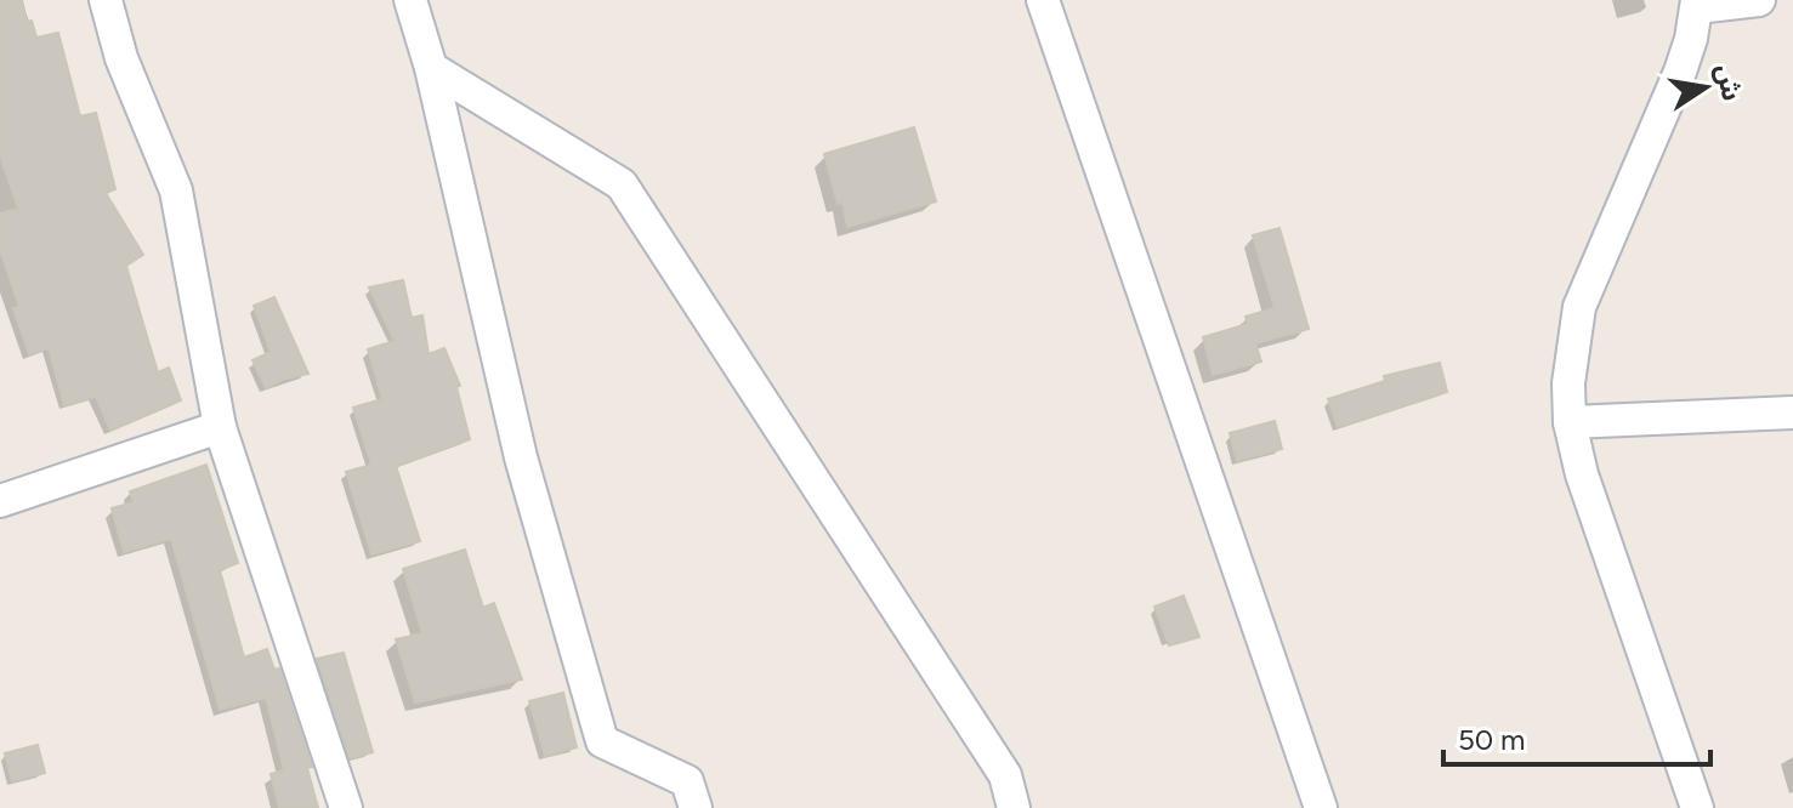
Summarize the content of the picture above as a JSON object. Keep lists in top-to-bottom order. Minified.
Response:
{"scale_bar":"50 m","north":"right"}
